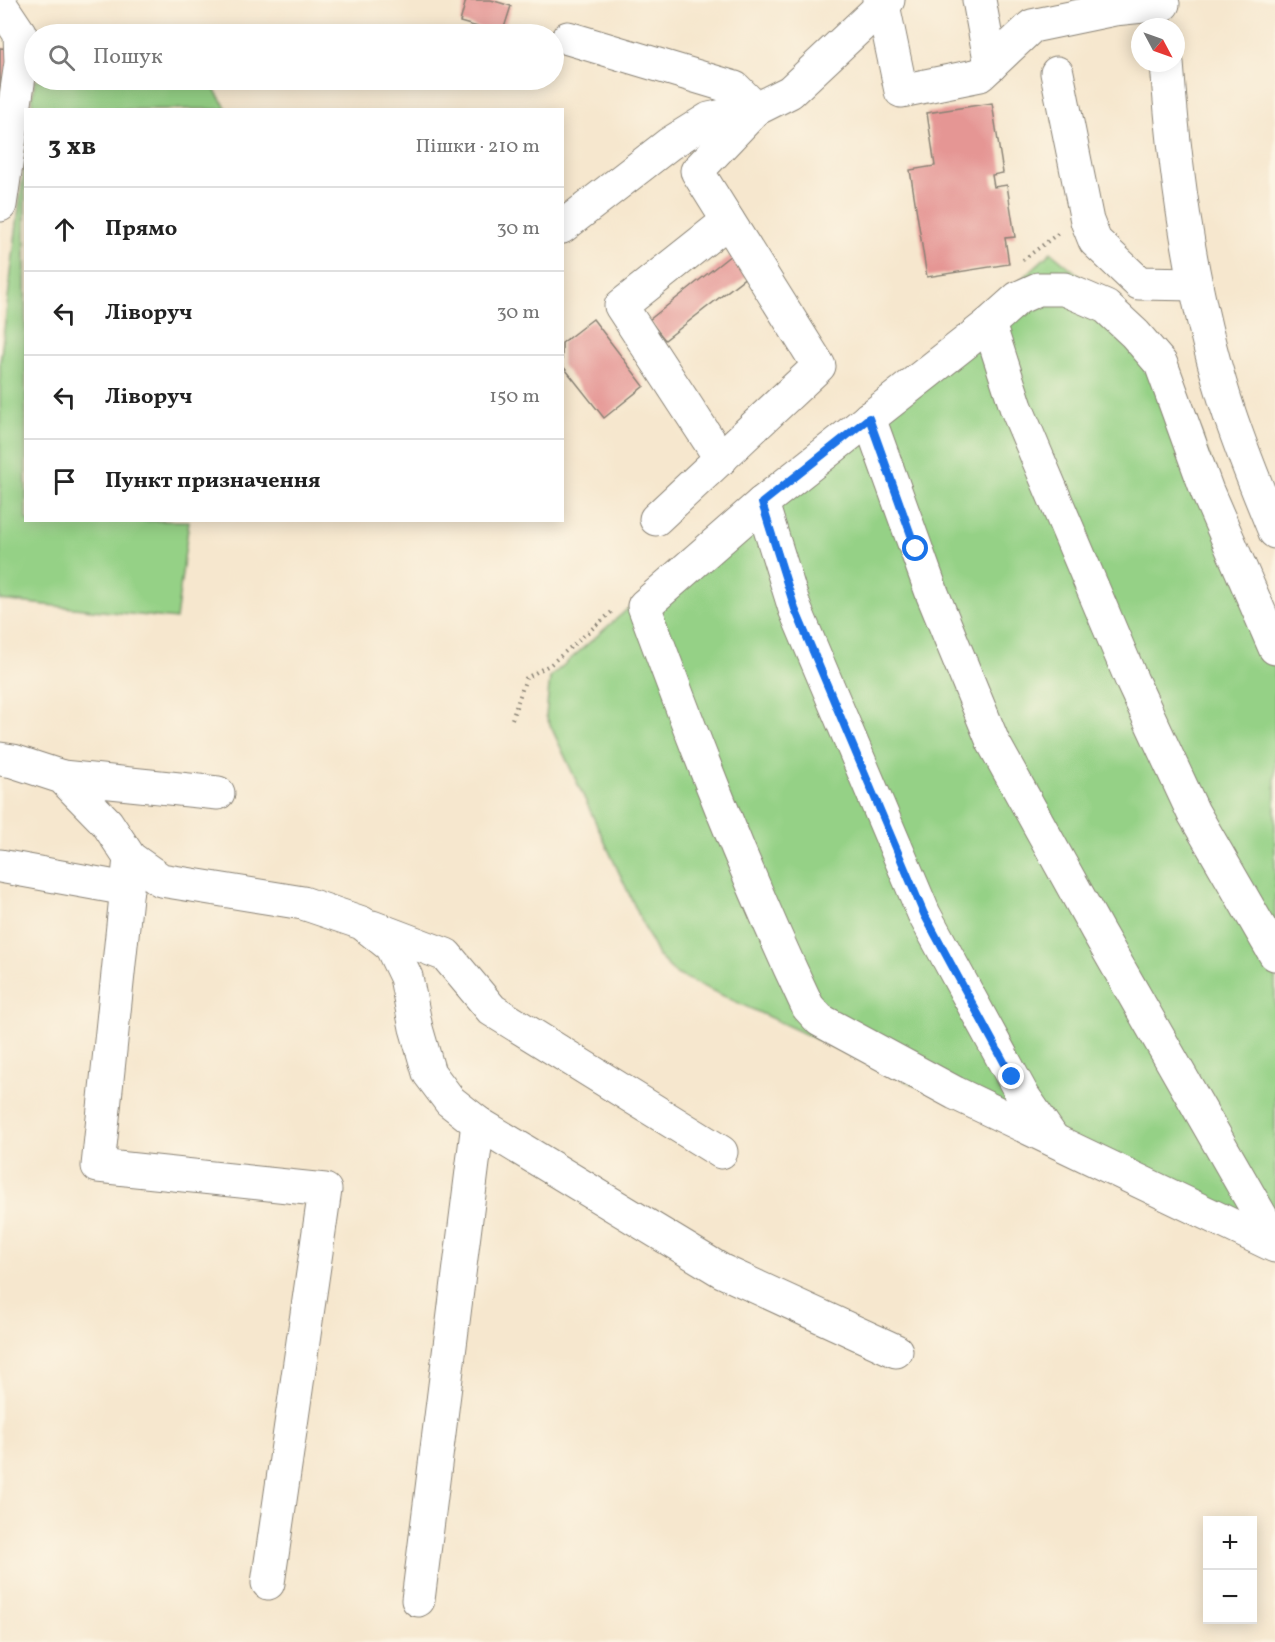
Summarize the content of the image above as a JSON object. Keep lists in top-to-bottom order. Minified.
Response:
{"north":"bottom right","page":{"search":"Пошук","heading":["3 хв","Пішки · 210 m"],"list":[["Прямо","30 m"],["Ліворуч","30 m"],["Ліворуч","150 m"],"Пункт призначення"],"map_buttons":["+","−"]}}
